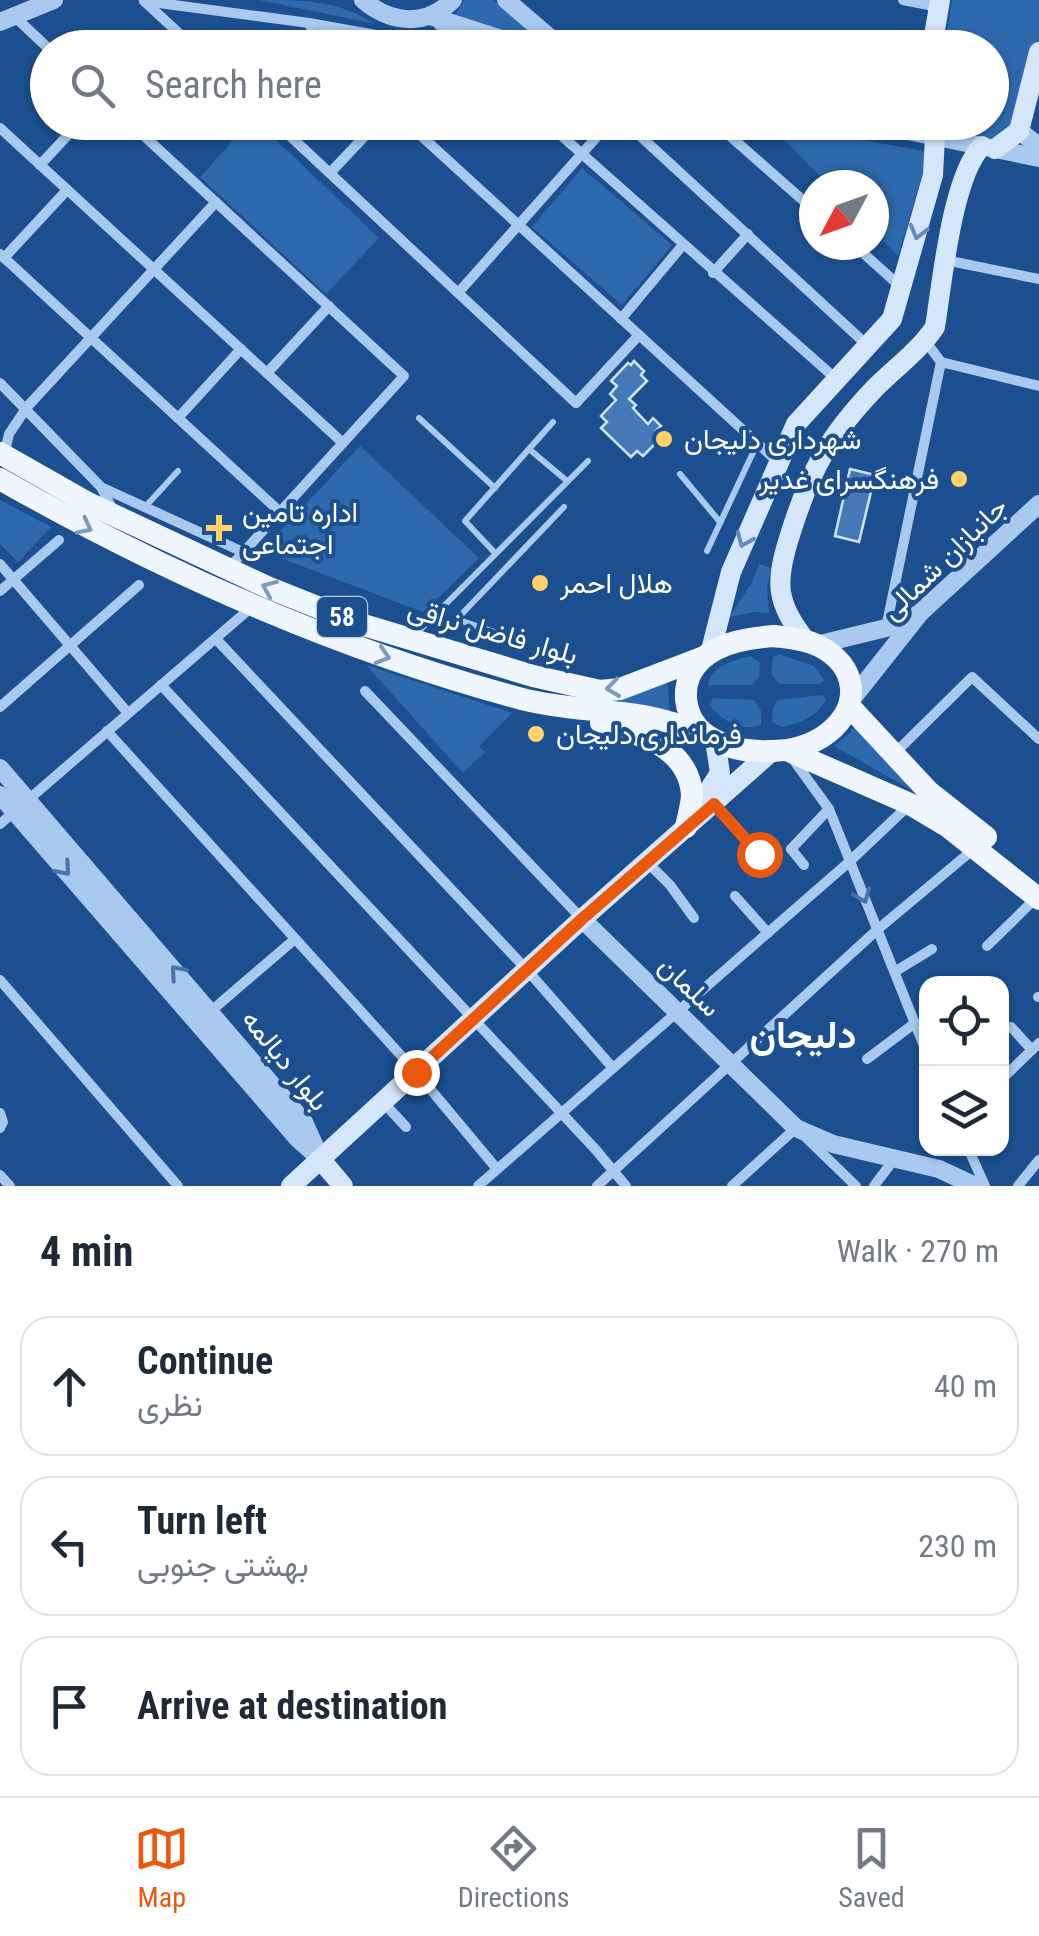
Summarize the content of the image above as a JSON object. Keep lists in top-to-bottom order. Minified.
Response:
{"streets":{"main road":["58","بلوار فاضل نراقی"],"street":["جانبازان شمالی","سلمان","بلوار دیالمه"]},"crossings":[["جانبازان شمالی","بلوار فاضل نراقی"]],"districts":["دلیجان"],"places":{"other":["شهرداری دلیجان","فرهنگسرای غدیر","هلال احمر","فرمانداری دلیجان"],"health":["اداره تامین اجتماعی"]},"north":"bottom left","page":{"search":"Search here","heading":["4 min","Walk · 270 m"],"list":[["Continue","نظری","40 m"],["Turn left","بهشتی جنوبی","230 m"],"Arrive at destination"],"nav":["Map","Directions","Saved"]}}
